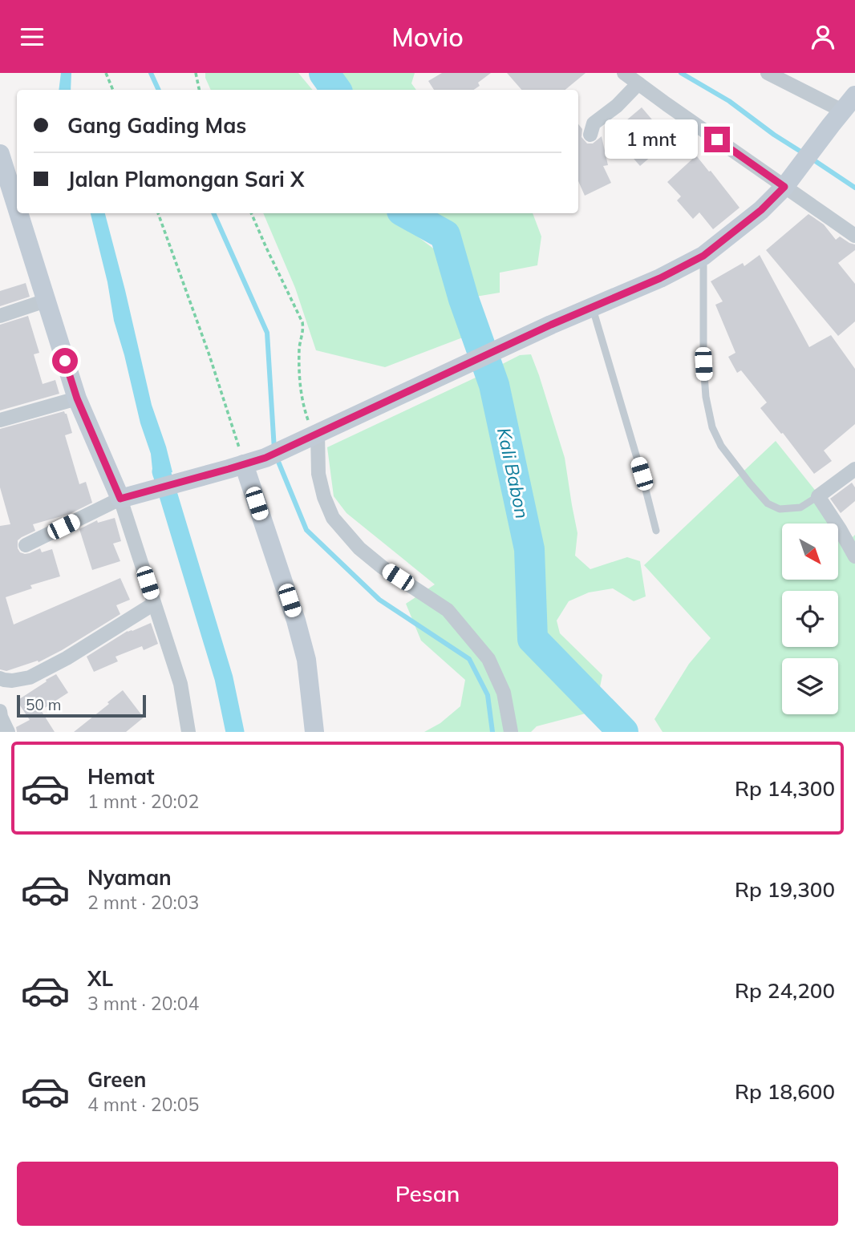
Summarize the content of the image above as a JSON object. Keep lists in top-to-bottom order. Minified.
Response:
{"water":["Kali Babon"],"scale_bar":"50 m","north":"bottom right","page":{"header":"Movio","banner":["Gang Gading Mas","Jalan Plamongan Sari X"],"bubble":"1 mnt","scale":"50 m","list":[{"name":"Hemat","note":"1 mnt · 20:02","value":"Rp 14,300"},{"name":"Nyaman","note":"2 mnt · 20:03","value":"Rp 19,300"},{"name":"XL","note":"3 mnt · 20:04","value":"Rp 24,200"},{"name":"Green","note":"4 mnt · 20:05","value":"Rp 18,600"}],"buttons":"Pesan"}}
